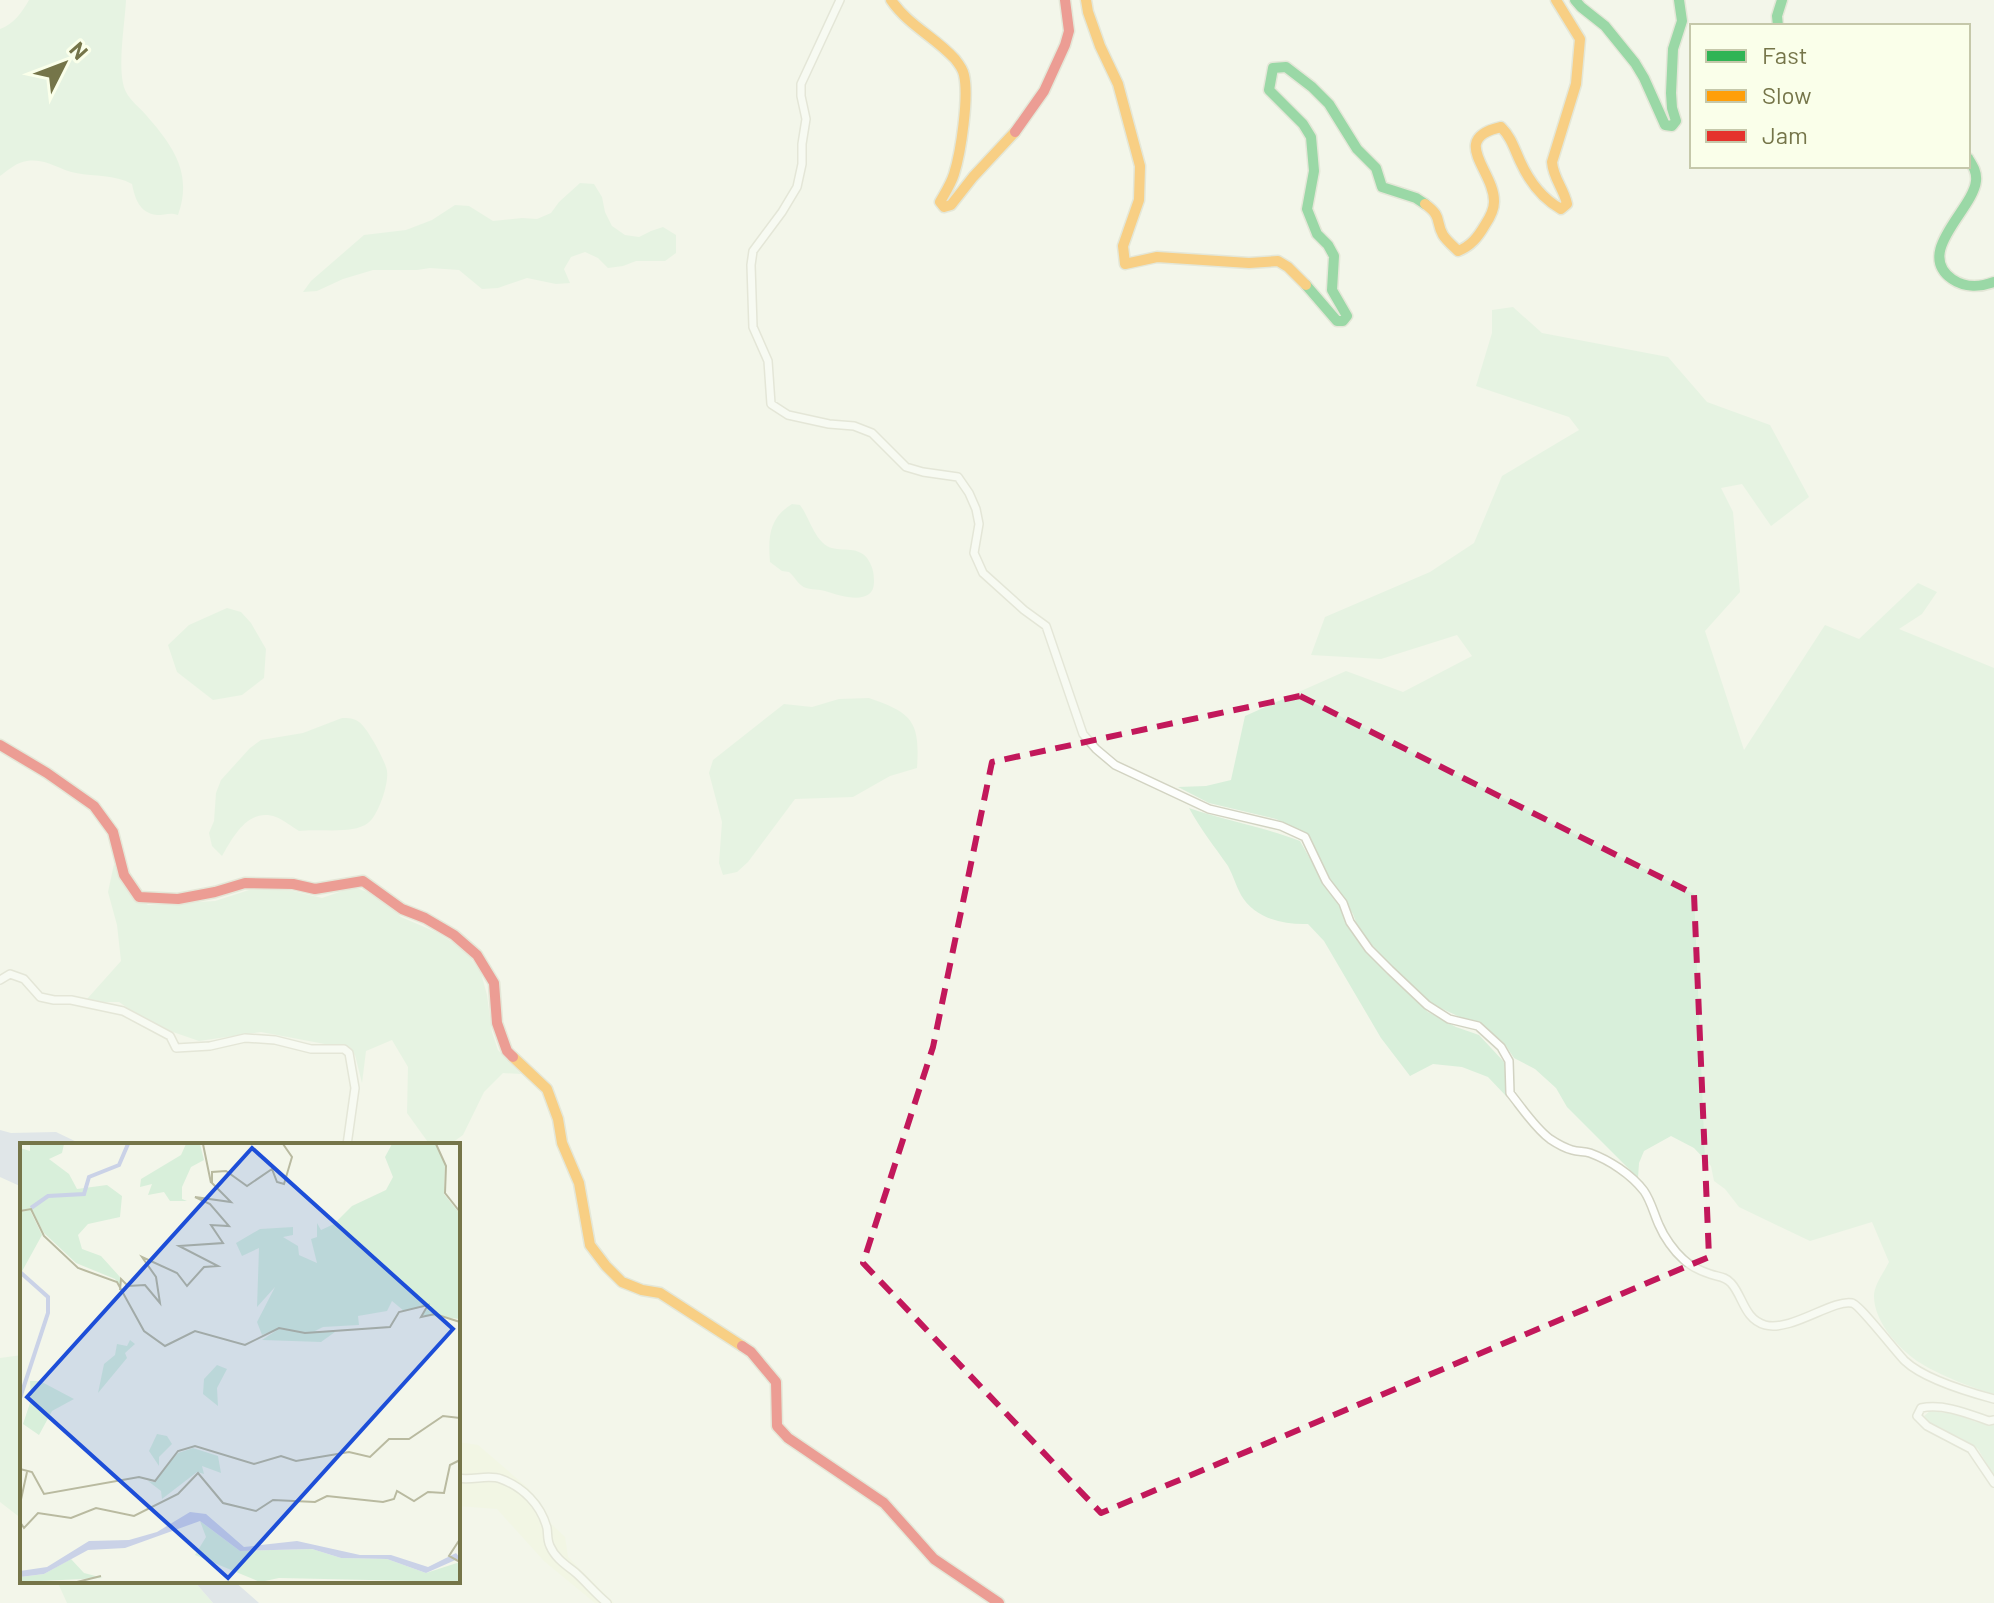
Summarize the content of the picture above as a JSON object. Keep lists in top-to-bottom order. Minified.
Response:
{"legend":["Fast","Slow","Jam"],"north":"top right"}
